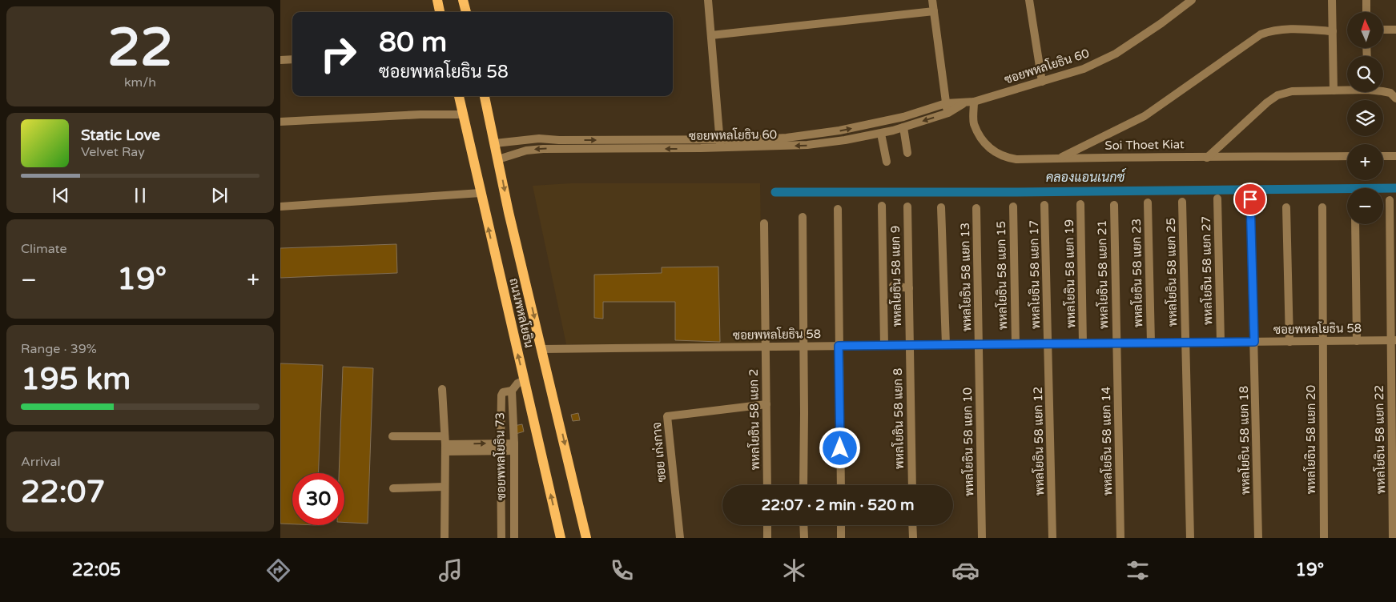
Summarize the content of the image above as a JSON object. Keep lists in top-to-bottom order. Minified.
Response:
{"streets":{"main road":["ถนนพหลโยธิน"],"street":["ซอยพหลโยธิน 60","Soi Thoet Kiat","พหลโยธิน 58 แยก 27","พหลโยธิน 58 แยก 25","พหลโยธิน 58 แยก 23","พหลโยธิน 58 แยก 19","พหลโยธิน 58 แยก 17","พหลโยธิน 58 แยก 21","พหลโยธิน 58 แยก 15","พหลโยธิน 58 แยก 9","พหลโยธิน 58 แยก 13","ซอยพหลโยธิน 58","พหลโยธิน 58 แยก 8","พหลโยธิน 58 แยก 2","พหลโยธิน 58 แยก 20","พหลโยธิน 58 แยก 22","พหลโยธิน 58 แยก 18","พหลโยธิน 58 แยก 12","พหลโยธิน 58 แยก 14","พหลโยธิน 58 แยก 10","ซอย เก่งกาจ","ซอยพหลโยธิน 73"]},"crossings":[["ซอยพหลโยธิน 60","Soi Thoet Kiat"],["ซอยพหลโยธิน 60","ถนนพหลโยธิน"],["พหลโยธิน 58 แยก 27","ซอยพหลโยธิน 58"],["พหลโยธิน 58 แยก 25","ซอยพหลโยธิน 58"],["พหลโยธิน 58 แยก 23","ซอยพหลโยธิน 58"],["พหลโยธิน 58 แยก 19","ซอยพหลโยธิน 58"],["พหลโยธิน 58 แยก 17","ซอยพหลโยธิน 58"],["พหลโยธิน 58 แยก 17","พหลโยธิน 58 แยก 12"],["พหลโยธิน 58 แยก 21","ซอยพหลโยธิน 58"],["พหลโยธิน 58 แยก 21","พหลโยธิน 58 แยก 14"],["พหลโยธิน 58 แยก 15","ซอยพหลโยธิน 58"],["พหลโยธิน 58 แยก 9","ซอยพหลโยธิน 58"],["พหลโยธิน 58 แยก 9","พหลโยธิน 58 แยก 8"],["พหลโยธิน 58 แยก 13","ซอยพหลโยธิน 58"],["พหลโยธิน 58 แยก 13","พหลโยธิน 58 แยก 10"],["ถนนพหลโยธิน","ซอยพหลโยธิน 58"],["ซอยพหลโยธิน 58","พหลโยธิน 58 แยก 8"],["ซอยพหลโยธิน 58","พหลโยธิน 58 แยก 2"],["ซอยพหลโยธิน 58","พหลโยธิน 58 แยก 20"],["ซอยพหลโยธิน 58","พหลโยธิน 58 แยก 22"],["ซอยพหลโยธิน 58","พหลโยธิน 58 แยก 18"],["ซอยพหลโยธิน 58","พหลโยธิน 58 แยก 12"],["ซอยพหลโยธิน 58","พหลโยธิน 58 แยก 14"],["ซอยพหลโยธิน 58","พหลโยธิน 58 แยก 10"],["พหลโยธิน 58 แยก 2","ซอย เก่งกาจ"]],"water":["คลองแอนเนกซ์"],"north":"top","page":{"tile":[["22","km/h"],"Climate",["Range · 39%","195 km"],["Arrival","22:07"]],"map_buttons":["+","−"],"turn":["80 m","ซอยพหลโยธิน 58"],"song":["Static Love","Velvet Ray"],"heat":["−","19°","+"],"limit":"30","trip":"22:07 · 2 min · 520 m","tabs":["22:05","19°"]}}
